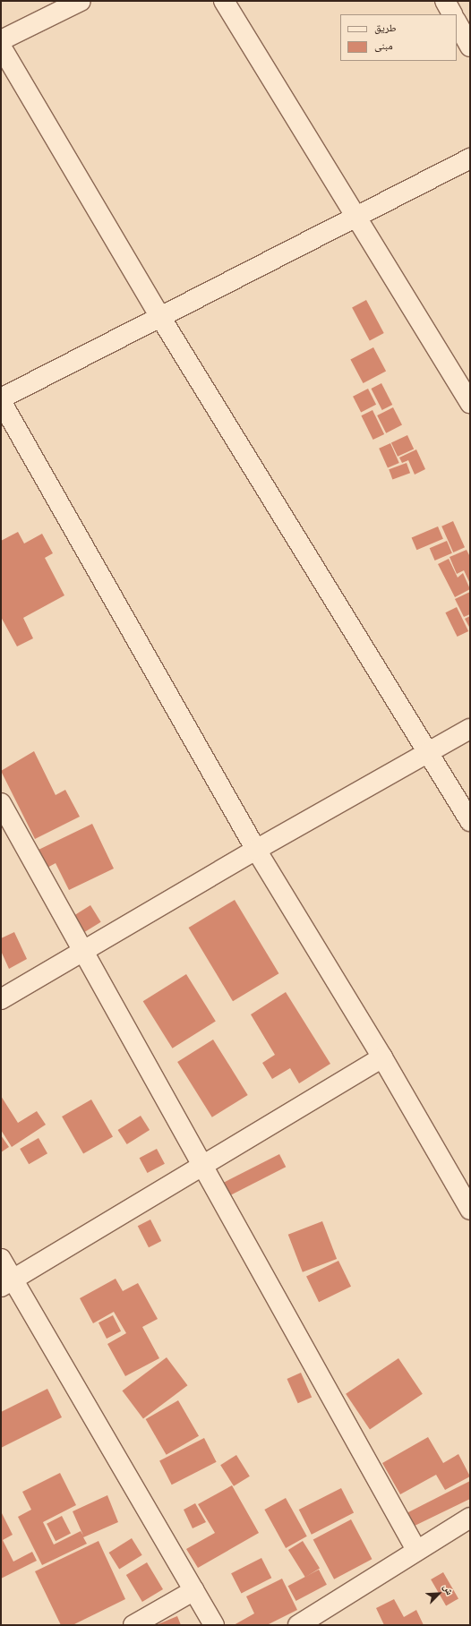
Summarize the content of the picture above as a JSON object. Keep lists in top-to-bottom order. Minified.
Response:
{"legend":["طريق","مبنى"],"north":"top right"}
